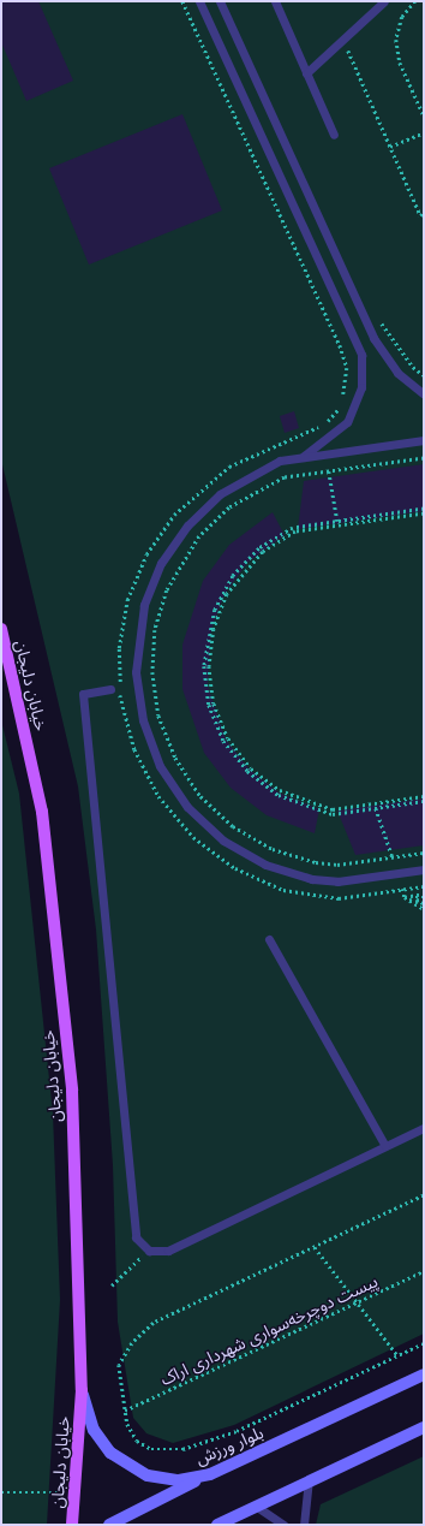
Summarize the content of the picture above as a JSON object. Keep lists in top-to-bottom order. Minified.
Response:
{"streets":{"main road":["خیابان دلیجان","بلوار ورزش"],"path":["پیست دوچرخه‌سواری شهرداری اراک"]},"crossings":[["خیابان دلیجان","بلوار ورزش"]]}
